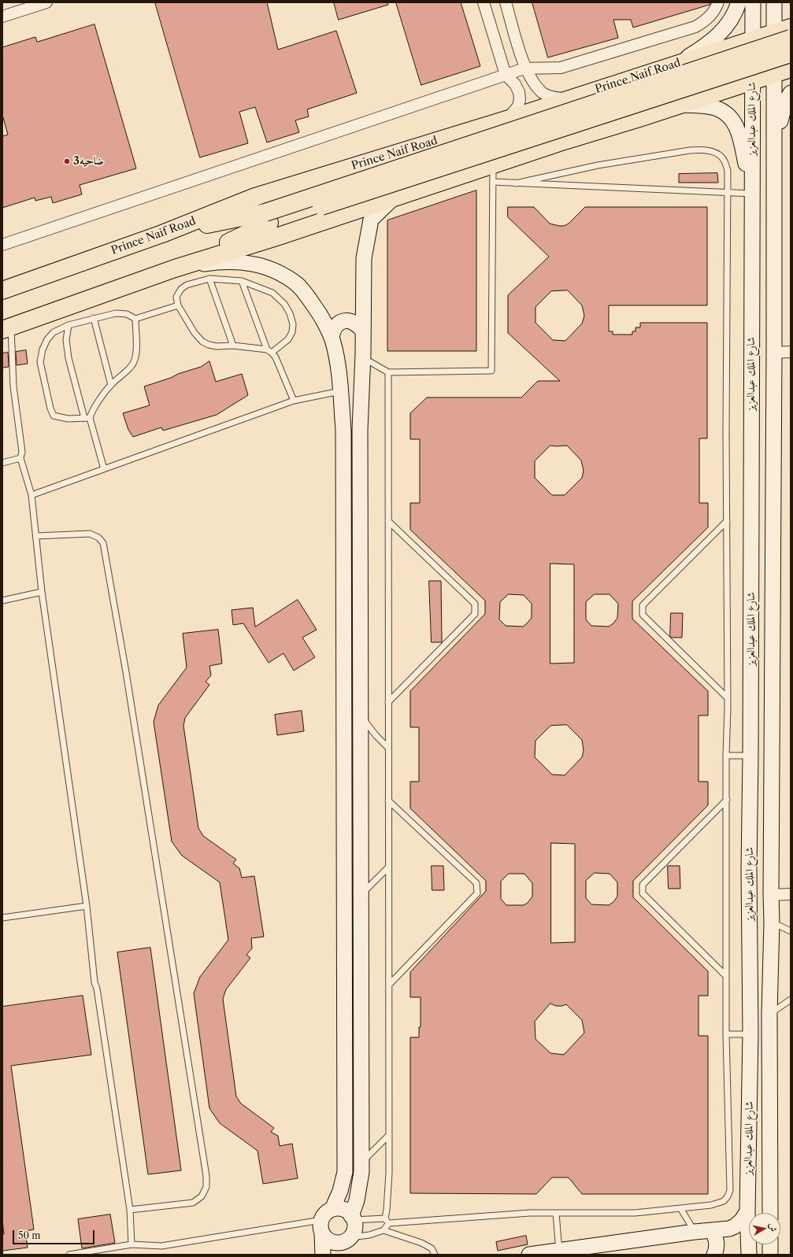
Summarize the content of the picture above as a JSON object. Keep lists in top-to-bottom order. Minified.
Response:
{"streets":{"main road":["Prince Naif Road"],"street":["شارع الملك عبدالعزيز"]},"crossings":[["Prince Naif Road","شارع الملك عبدالعزيز"]],"places":["ضاحيه3"],"scale_bar":"50 m","north":"right"}
